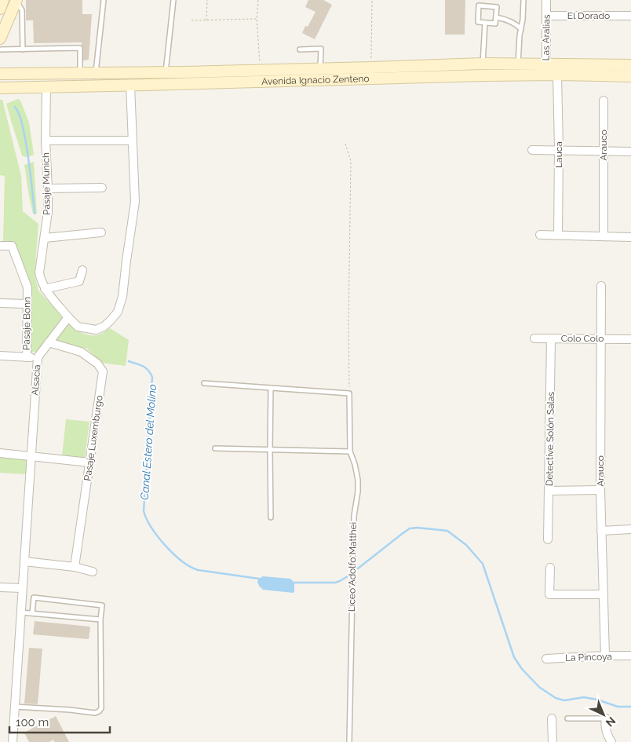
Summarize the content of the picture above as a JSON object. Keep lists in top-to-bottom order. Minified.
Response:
{"streets":{"main road":["Avenida Ignacio Zenteno"],"street":["El Dorado","Las Aralias","Arauco","Lauca","Pasaje Munich","Pasaje Bonn","Colo Colo","Alsacia","Pasaje Luxemburgo","Detective Solón Salas","La Pincoya"],"lane":["Liceo Adolfo Matthei"]},"crossings":[["El Dorado","Las Aralias"],["Las Aralias","Avenida Ignacio Zenteno"],["Las Aralias","Lauca"],["Avenida Ignacio Zenteno","Lauca"],["Avenida Ignacio Zenteno","Pasaje Munich"],["Arauco","Colo Colo"],["Arauco","La Pincoya"],["Pasaje Munich","Alsacia"],["Colo Colo","Detective Solón Salas"],["Alsacia","Pasaje Luxemburgo"]],"water":["Canal Estero del Molino"],"scale_bar":"100 m","north":"bottom right"}
